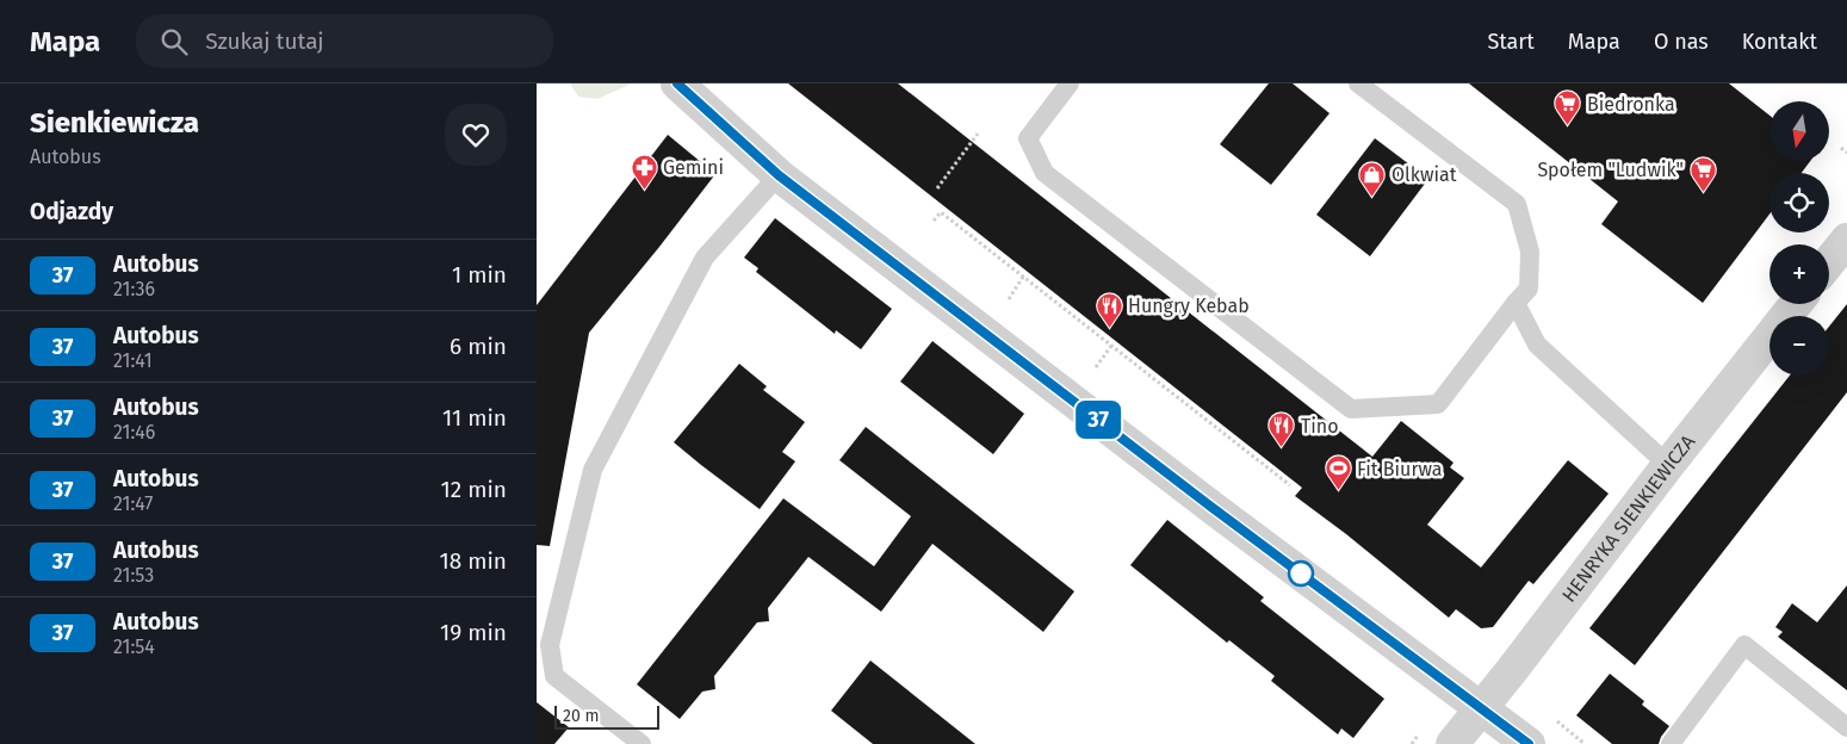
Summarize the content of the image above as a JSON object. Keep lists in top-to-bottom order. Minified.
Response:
{"streets":{"street":["HENRYKA SIENKIEWICZA"]},"places":{"supermarket":["Biedronka","Społem \"Ludwik\""],"pharmacy":["Gemini"],"shop":["Olkwiat"],"restaurant":["Hungry Kebab","Tino"],"sports":["Fit Biurwa"]},"lines":["bus line 37"],"scale_bar":"20 m","north":"bottom","page":{"header":"Mapa","search":"Szukaj tutaj","nav":["Start","Mapa","O nas","Kontakt"],"heading":[["Sienkiewicza","Autobus"],"Odjazdy"],"on_map":"37","map_buttons":["+","−"],"list":[{"mark":"37","name":"Autobus","note":"21:36","value":"1 min"},{"mark":"37","name":"Autobus","note":"21:41","value":"6 min"},{"mark":"37","name":"Autobus","note":"21:46","value":"11 min"},{"mark":"37","name":"Autobus","note":"21:47","value":"12 min"},{"mark":"37","name":"Autobus","note":"21:53","value":"18 min"},{"mark":"37","name":"Autobus","note":"21:54","value":"19 min"}],"scale":"20 m"}}
